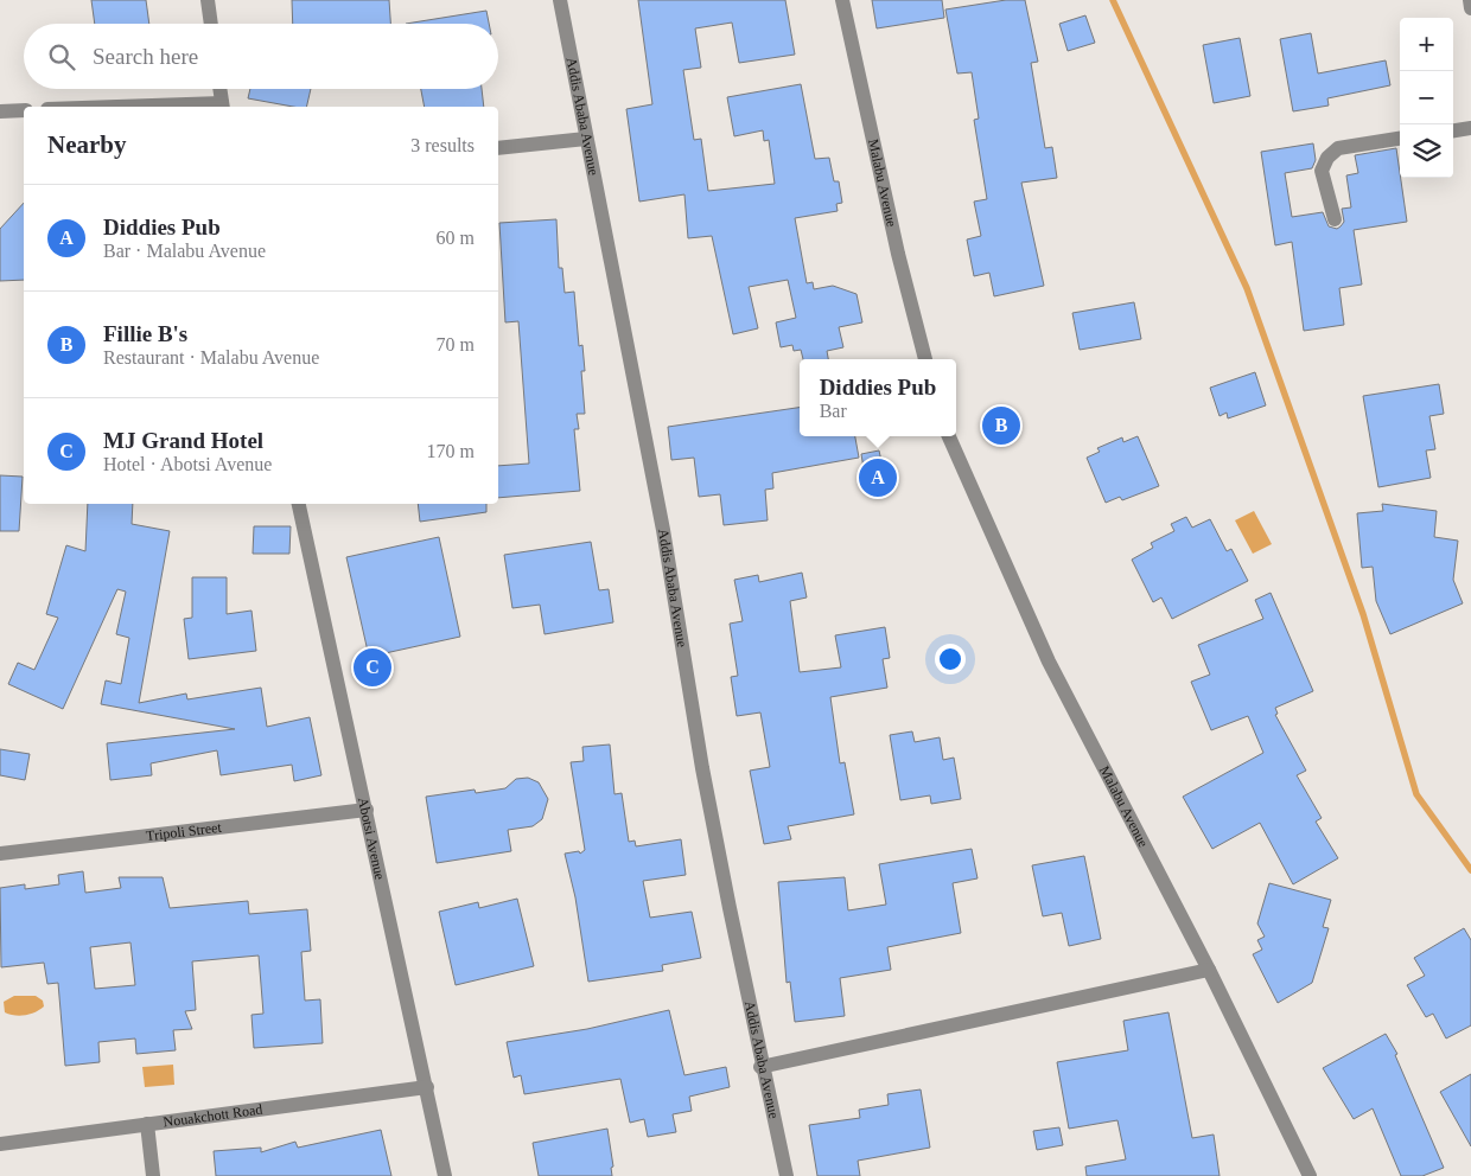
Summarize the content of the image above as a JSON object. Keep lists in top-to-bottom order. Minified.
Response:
{"streets":{"street":["Addis Ababa Avenue","Malabu Avenue","Tripoli Street","Abotsi Avenue","Nouakchott Road"]},"crossings":[["Tripoli Street","Abotsi Avenue"],["Abotsi Avenue","Nouakchott Road"]],"page":{"map_buttons":["+","−"],"search":"Search here","heading":["Nearby","3 results"],"list":[{"mark":"A","name":"Diddies Pub","note":"Bar · Malabu Avenue","value":"60 m"},{"mark":"B","name":"Fillie B's","note":"Restaurant · Malabu Avenue","value":"70 m"},{"mark":"C","name":"MJ Grand Hotel","note":"Hotel · Abotsi Avenue","value":"170 m"}],"popup":["Diddies Pub","Bar"],"pins":["B","A","C"]}}
